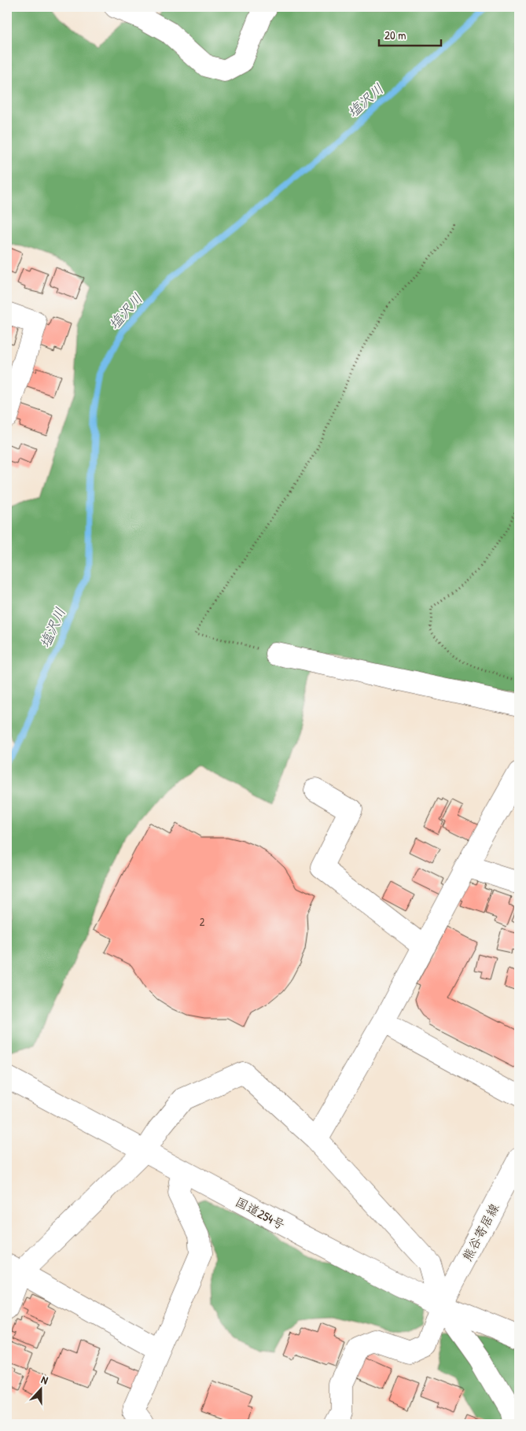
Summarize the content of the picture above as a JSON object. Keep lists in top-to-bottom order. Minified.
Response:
{"streets":{"main road":["国道254号","熊谷寄居線"]},"crossings":[["国道254号","熊谷寄居線"]],"water":["塩沢川"],"house_numbers":["2"],"scale_bar":"20 m","north":"top"}
